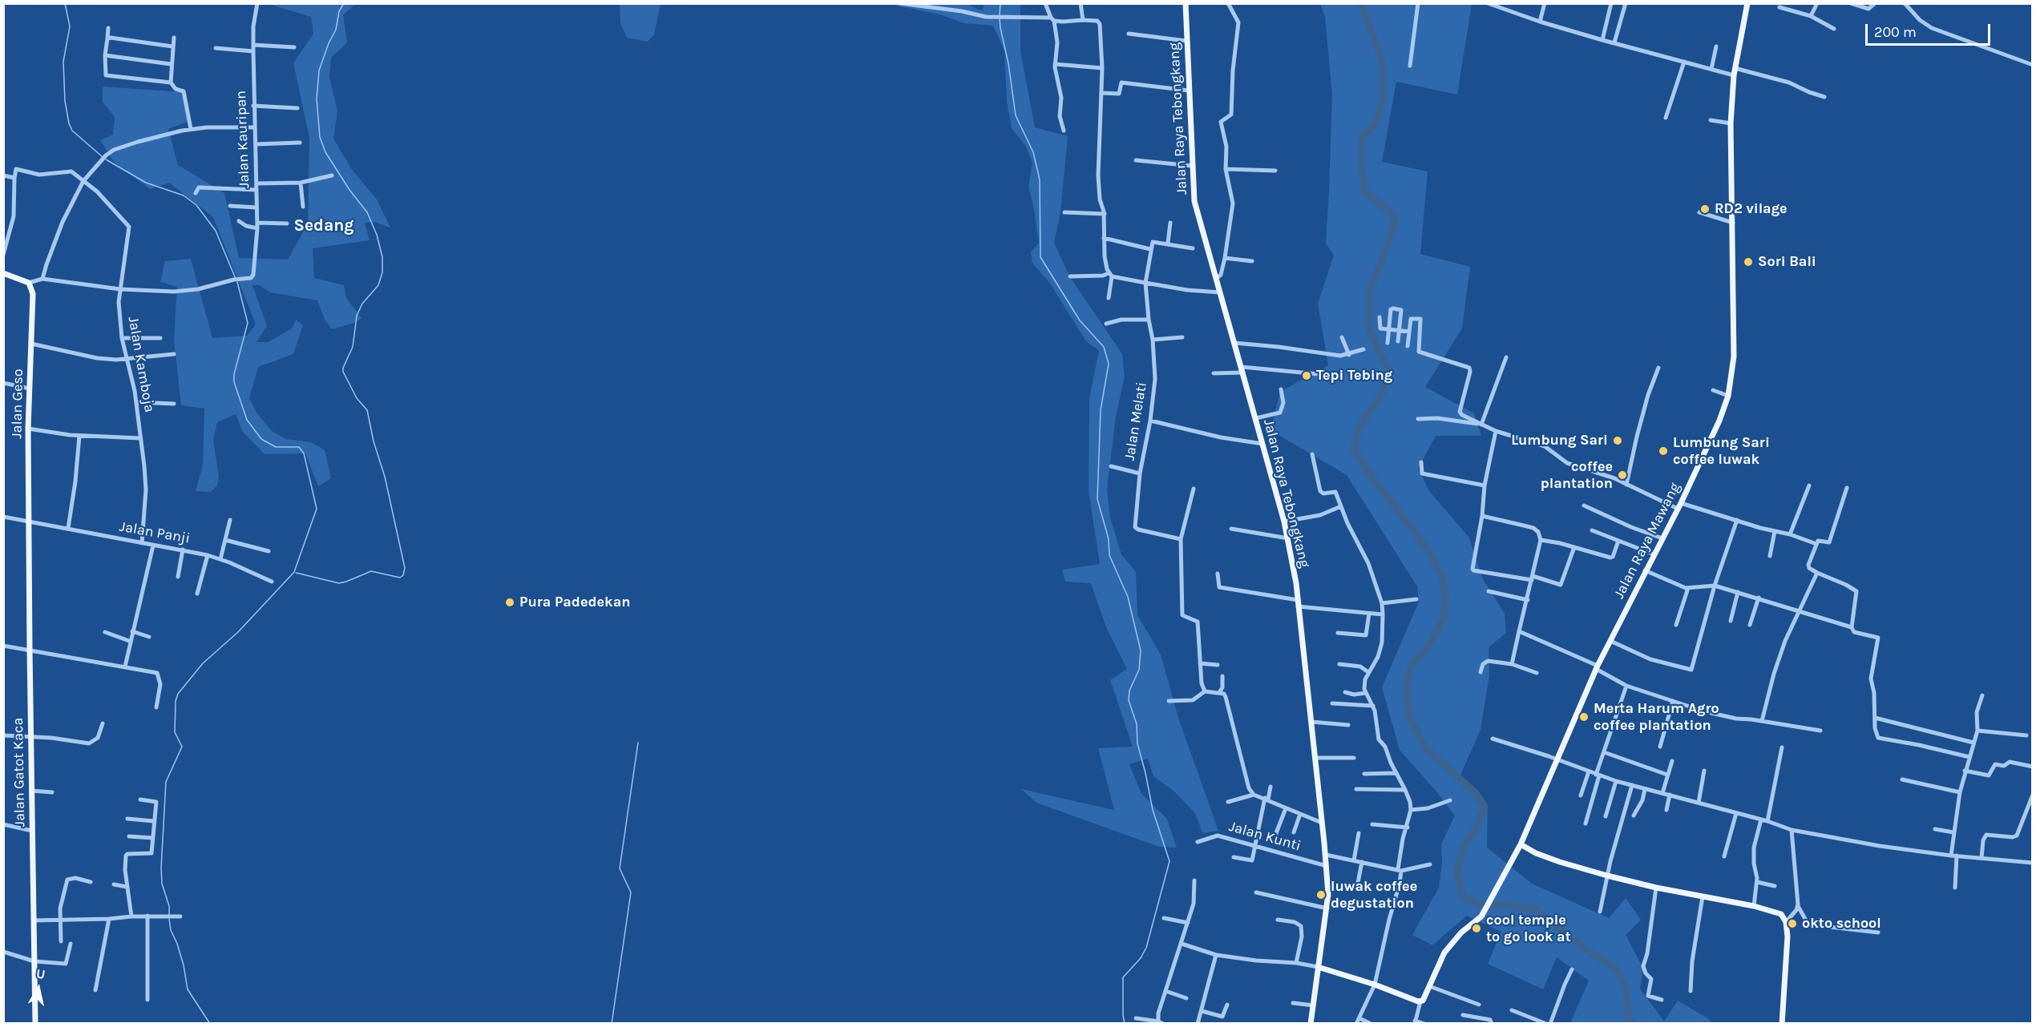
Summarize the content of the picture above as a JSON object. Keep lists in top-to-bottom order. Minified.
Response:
{"streets":{"main road":["Jalan Raya Tebongkang","Jalan Geso","Jalan Raya Mawang","Jalan Gatot Kaca"],"street":["Jalan Kauripan","Jalan Kamboja","Jalan Melati","Jalan Panji","Jalan Kunti"]},"crossings":[["Jalan Raya Tebongkang","Jalan Kunti"],["Jalan Kauripan","Jalan Kamboja"],["Jalan Kamboja","Jalan Panji"],["Jalan Geso","Jalan Panji"],["Jalan Geso","Jalan Gatot Kaca"],["Jalan Panji","Jalan Gatot Kaca"]],"districts":["Sedang"],"places":["RD2 vilage","Sori Bali","Tepi Tebing","Lumbung Sari","Lumbung Sari coffee luwak","coffee plantation","Pura Padedekan","Merta Harum Agro coffee plantation","luwak coffee degustation","okto school","cool temple to go look at"],"scale_bar":"200 m","north":"top"}
